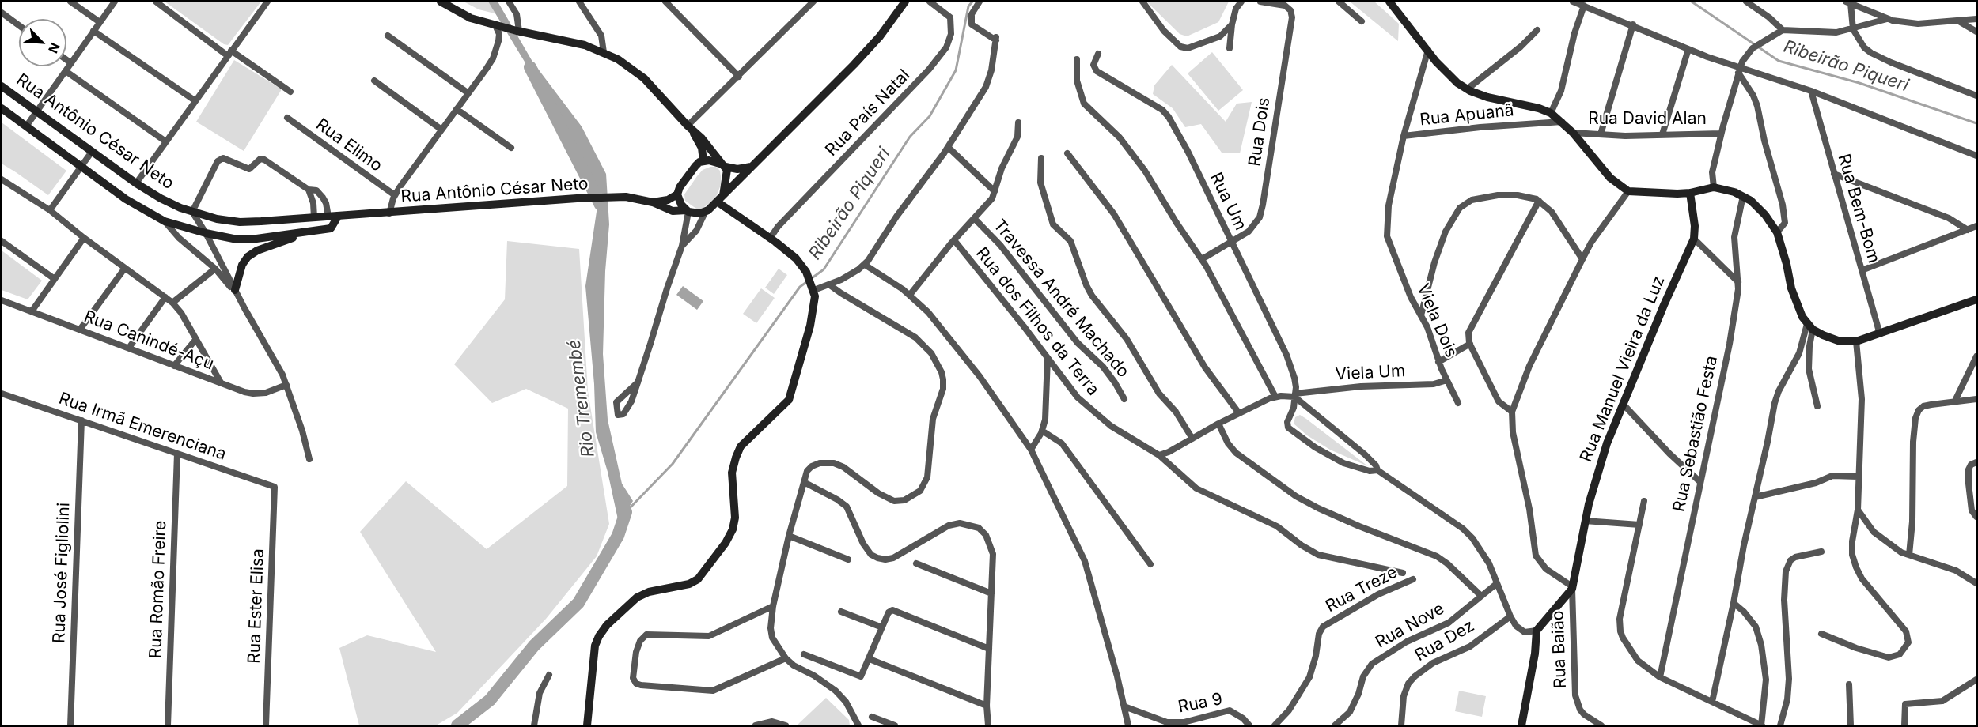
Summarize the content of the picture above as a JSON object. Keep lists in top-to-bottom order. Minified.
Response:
{"streets":{"street":["Rua País Natal","Rua Apuanã","Rua David Alan","Rua Antônio César Neto","Rua Dois","Rua Elimo","Rua Um","Rua Bem-Bom","Travessa André Machado","Viela Dois","Rua dos Filhos da Terra","Rua Canindé-Açu","Rua Manuel Vieira da Luz","Viela Um","Rua Irmã Emerenciana","Rua Sebastião Festa","Rua José Figliolini","Rua Romão Freire","Rua Treze","Rua Ester Elisa","Rua Nove","Rua Dez","Rua Baião","Rua 9"]},"crossings":[["Rua Apuanã","Viela Dois"],["Rua Dois","Rua Um"],["Rua Um","Viela Um"],["Viela Dois","Viela Um"],["Rua Manuel Vieira da Luz","Rua Baião"],["Rua Irmã Emerenciana","Rua José Figliolini"],["Rua Irmã Emerenciana","Rua Romão Freire"],["Rua Irmã Emerenciana","Rua Ester Elisa"]],"water":["Ribeirão Piqueri","Rio Tremembé"],"north":"bottom right"}
